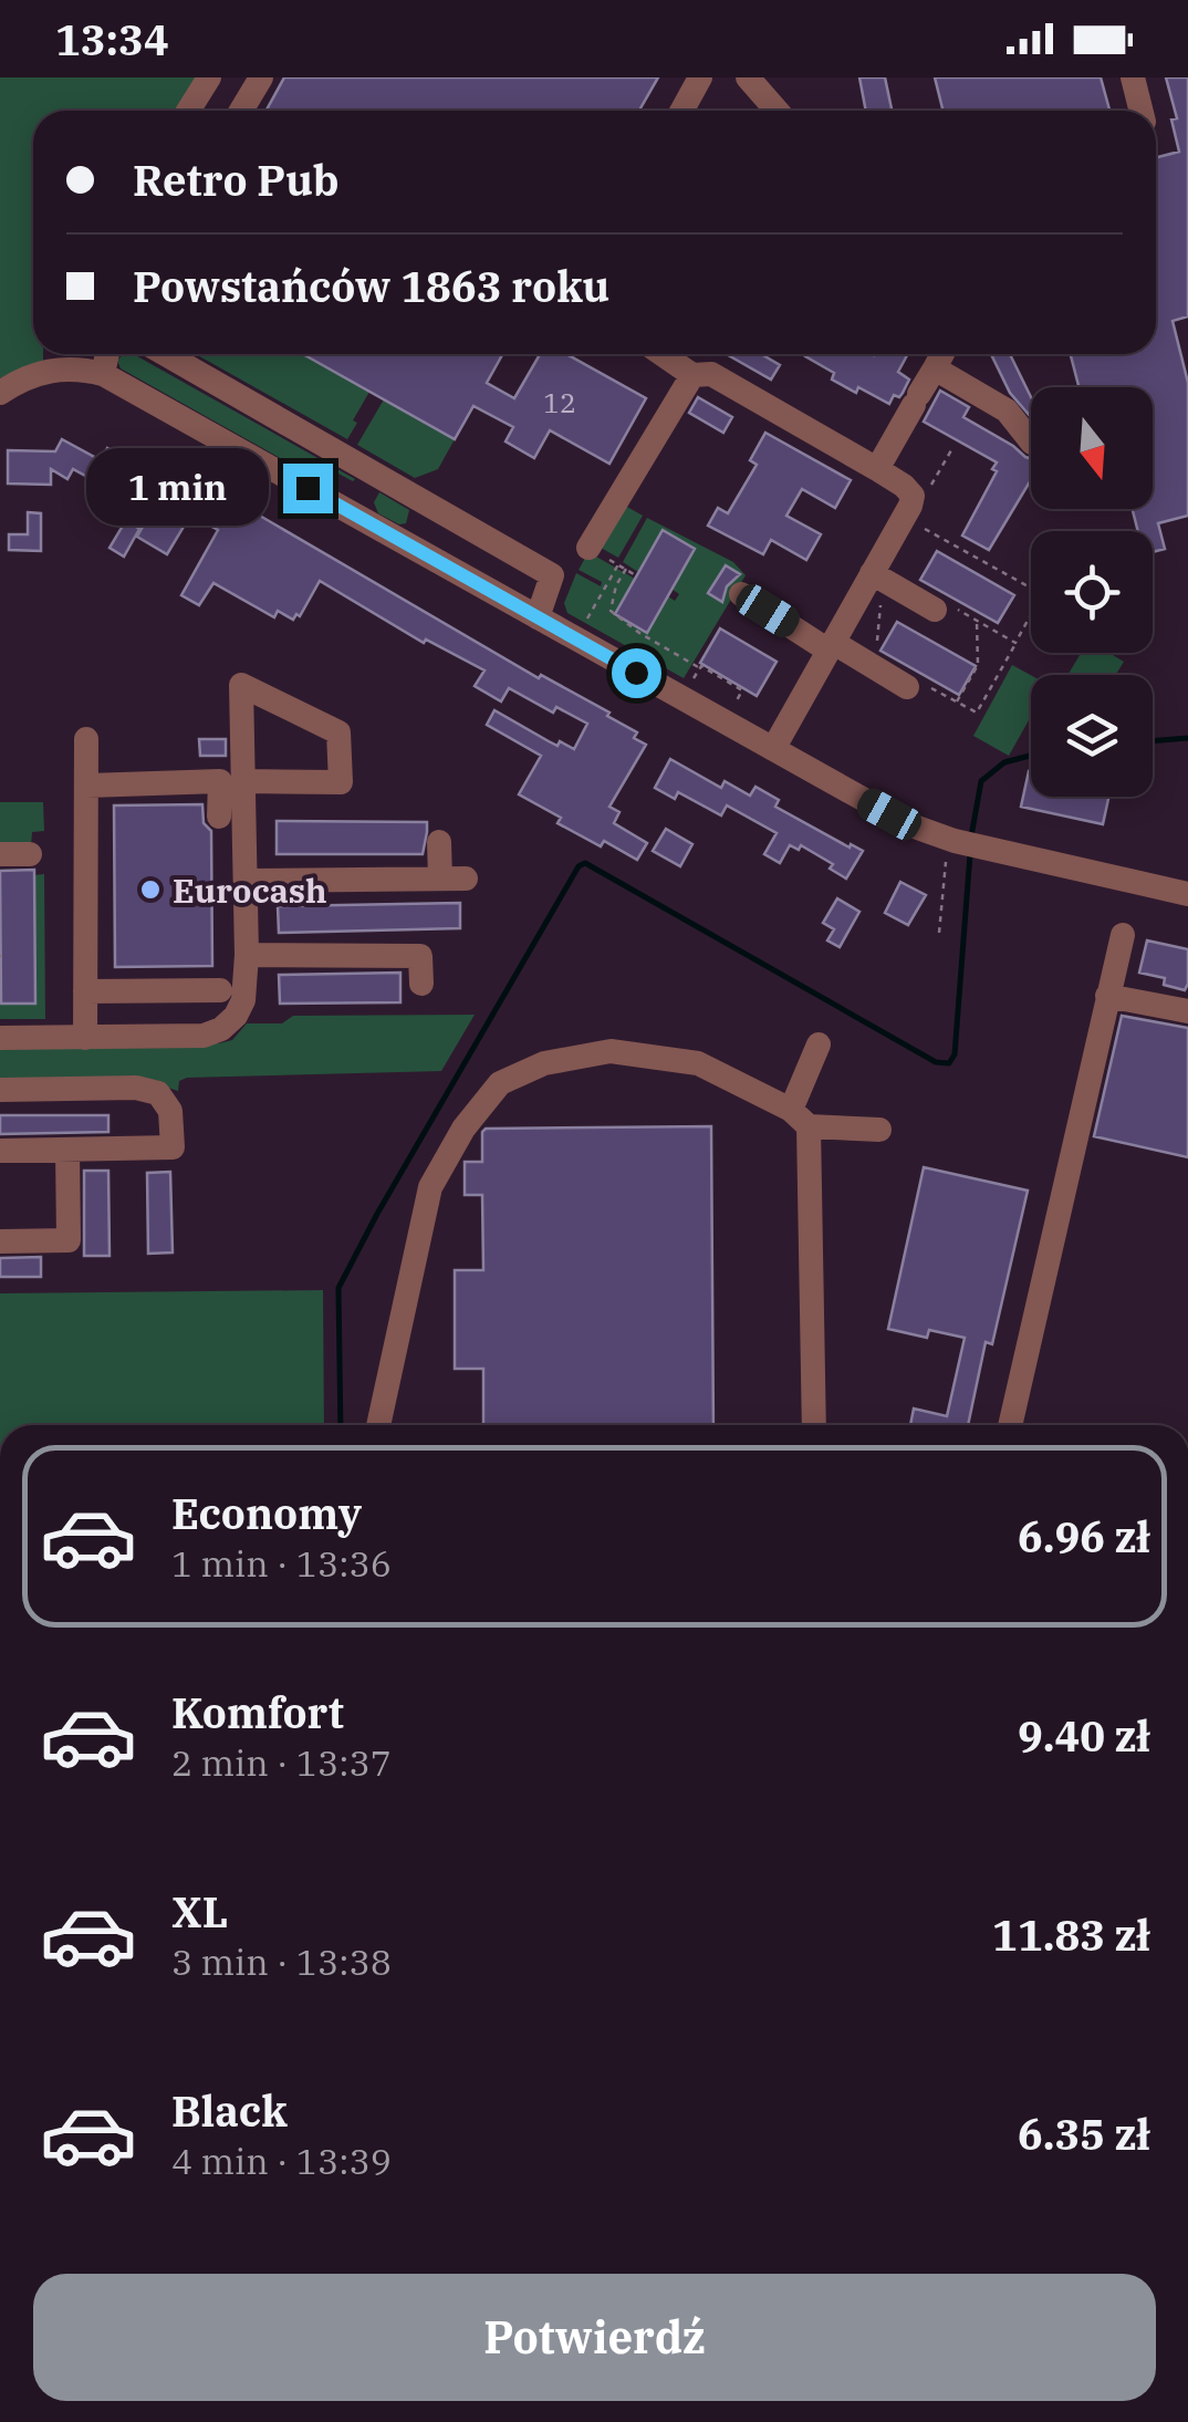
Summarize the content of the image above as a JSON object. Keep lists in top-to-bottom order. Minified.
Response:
{"places":["Eurocash"],"house_numbers":["12"],"north":"bottom","page":{"status":"13:34","banner":["Retro Pub","Powstańców 1863 roku"],"bubble":"1 min","list":[{"name":"Economy","note":"1 min · 13:36","value":"6.96 zł"},{"name":"Komfort","note":"2 min · 13:37","value":"9.40 zł"},{"name":"XL","note":"3 min · 13:38","value":"11.83 zł"},{"name":"Black","note":"4 min · 13:39","value":"6.35 zł"}],"buttons":"Potwierdź"}}
